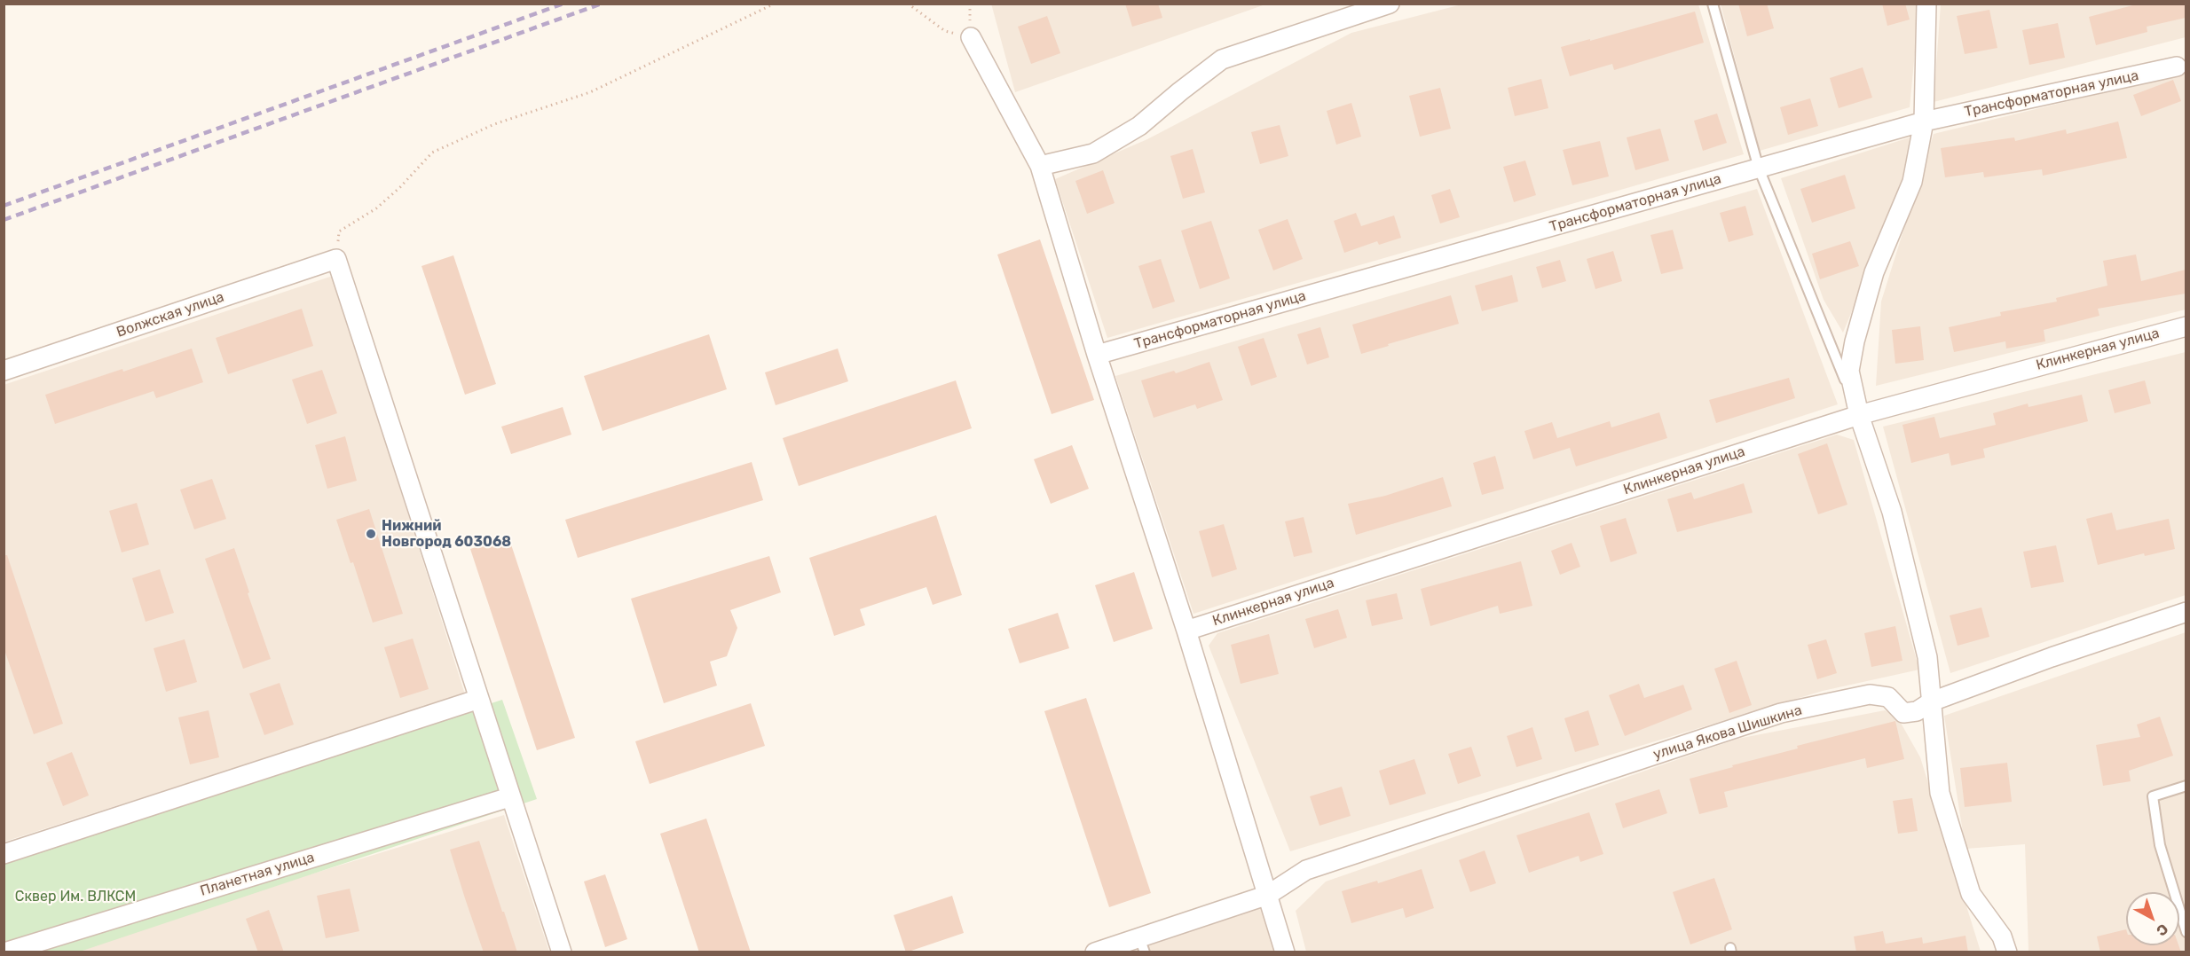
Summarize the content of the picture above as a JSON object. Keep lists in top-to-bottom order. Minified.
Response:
{"streets":{"street":["Трансформаторная улица","Волжская улица","Клинкерная улица","улица Якова Шишкина","Планетная улица"]},"parks":["Сквер Им. ВЛКСМ"],"places":["Нижний Новгород 603068"],"north":"bottom right"}
